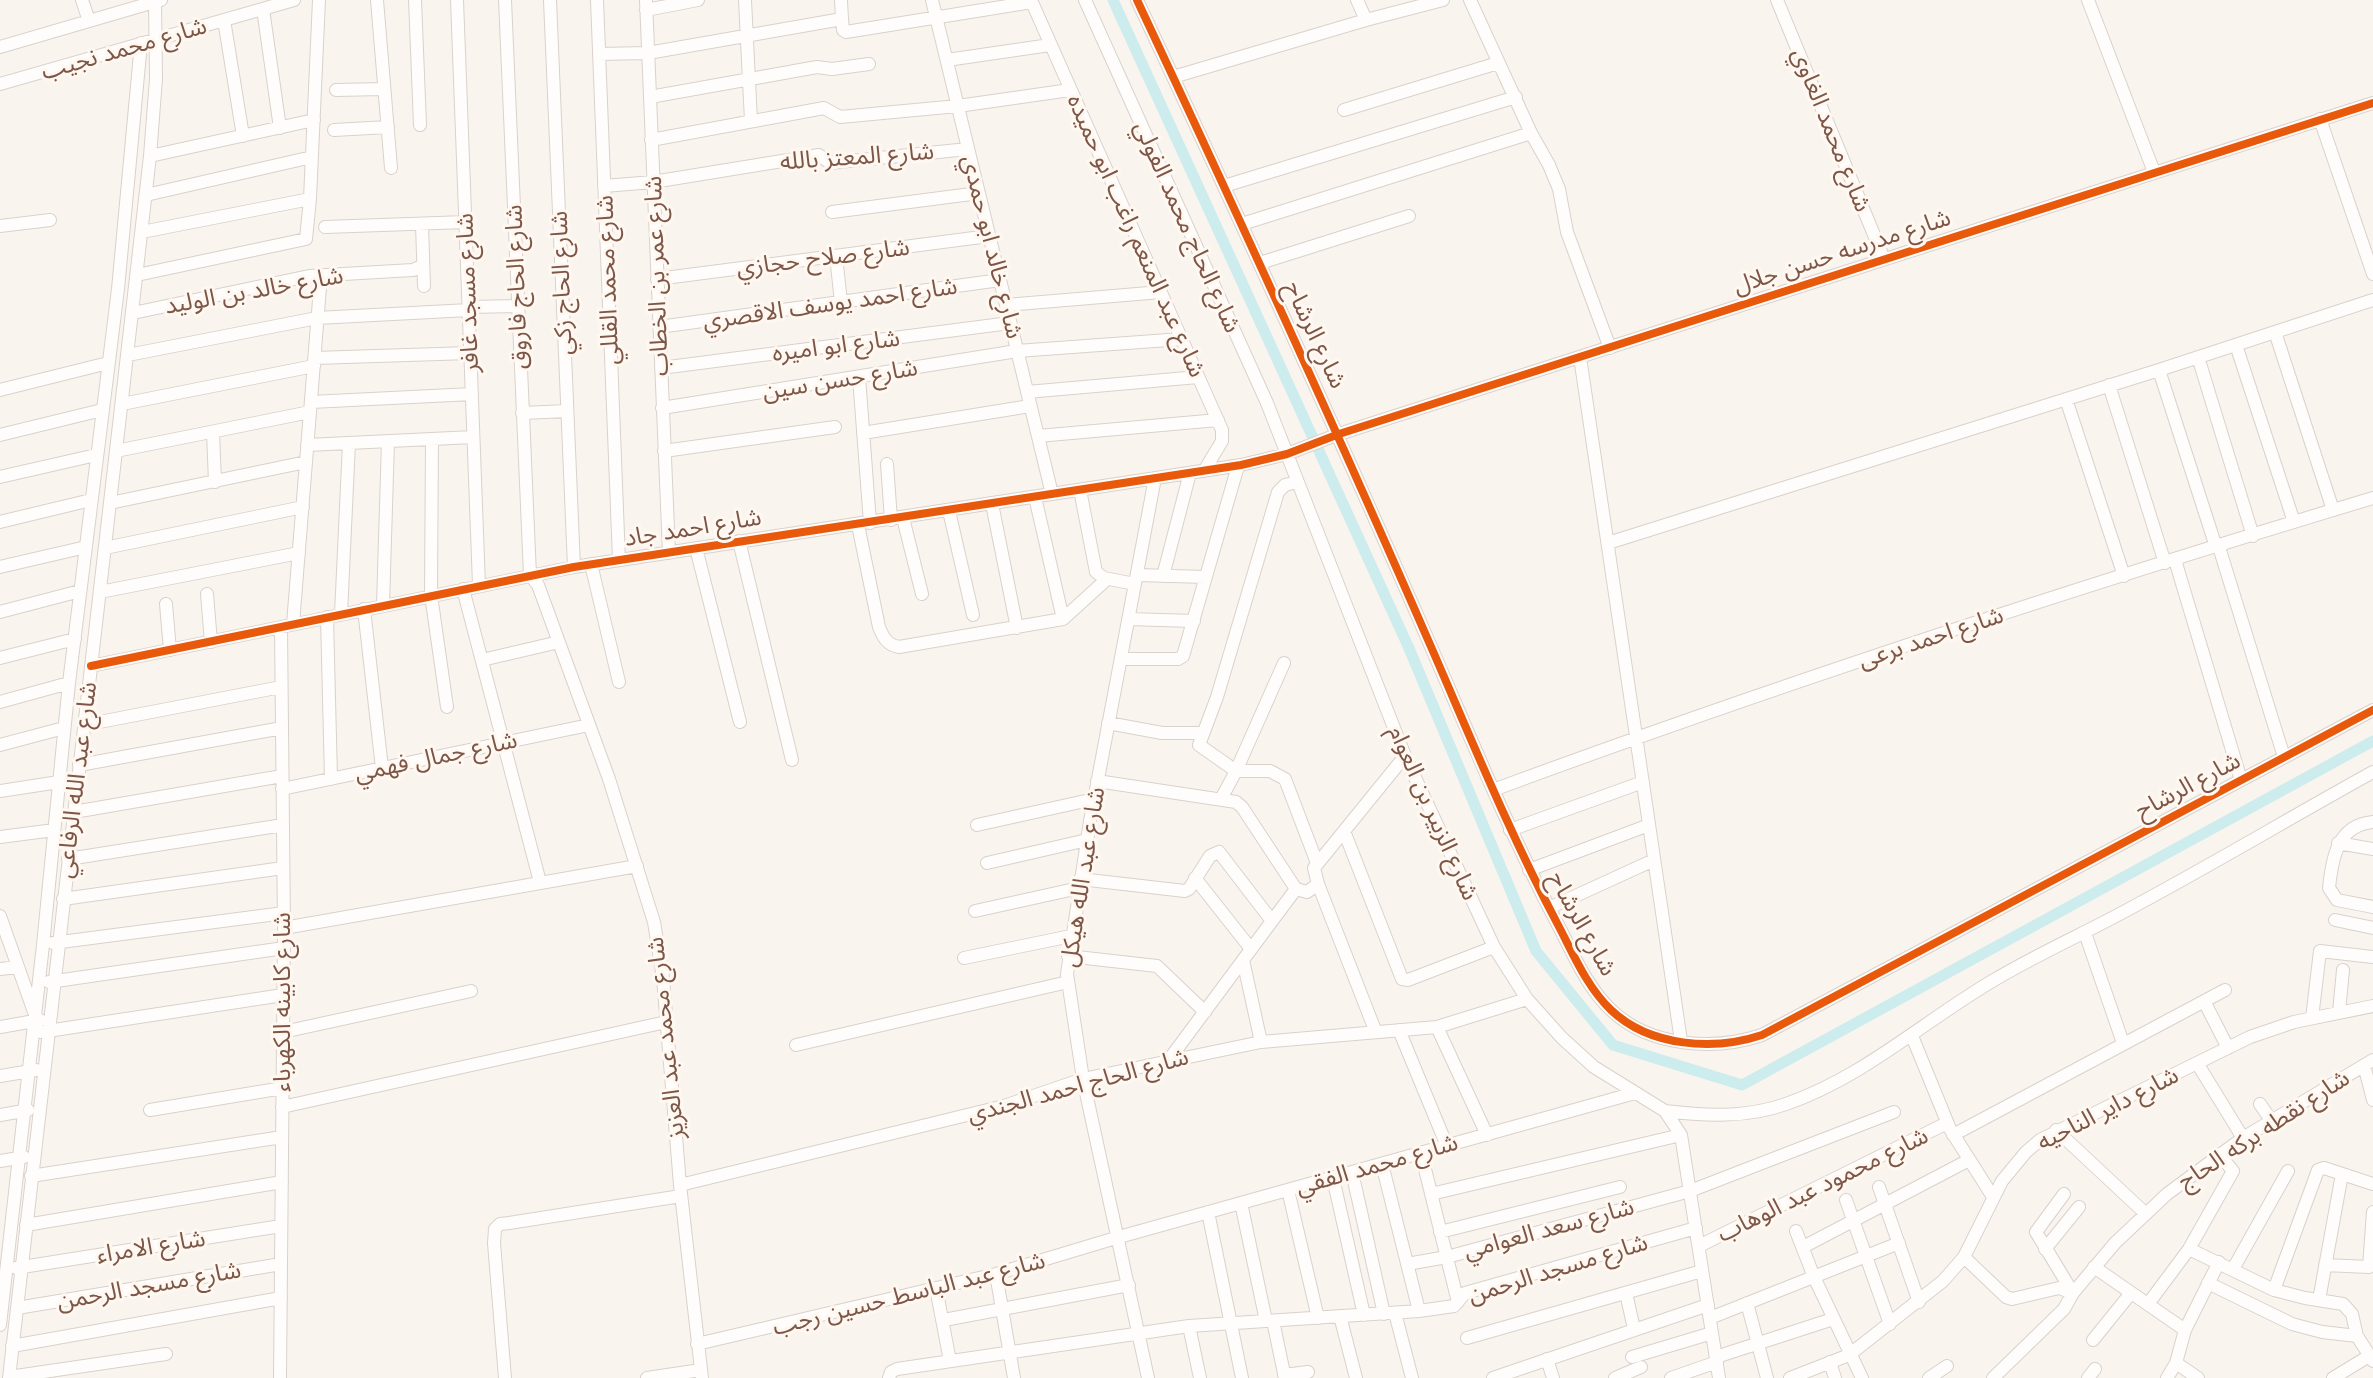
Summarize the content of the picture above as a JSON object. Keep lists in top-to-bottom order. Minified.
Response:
{"streets":{"street":["شارع محمد نجيب","شارع محمد الغاوي","شارع المعتز بالله","شارع الحاج محمد الفولي","شارع عبد المنعم راغب ابو حميده","شارع خالد ابو حمدي","شارع مدرسه حسن جلال","شارع صلاح حجازي","شارع عمر بن الخطاب","شارع محمد القللي","شارع الحاج زكي","شارع الحاج فاروق","شارع خالد بن الوليد","شارع مسجد غافر","شارع احمد يوسف الاقصري","شارع الرشاح","شارع ابو اميره","شارع حسن سين","شارع احمد جاد","شارع احمد برعى","شارع جمال فهمي","شارع عبد الله الرفاعي","شارع الزبير بن العوام","شارع عبد الله هيكل","شارع كابينه الكهرباء","شارع محمد عبد العزيز","شارع الحاج احمد الجندي","شارع داير الناحيه","شارع نقطه بركه الحاج","شارع محمد الفقي","شارع محمود عبد الوهاب","شارع سعد العوامي","شارع الامراء","شارع مسجد الرحمن","شارع عبد الباسط حسين رجب"]},"crossings":[["شارع محمد نجيب","شارع عبد الله الرفاعي"],["شارع محمد الغاوي","شارع مدرسه حسن جلال"],["شارع المعتز بالله","شارع خالد ابو حمدي"],["شارع المعتز بالله","شارع عمر بن الخطاب"],["شارع المعتز بالله","شارع محمد القللي"],["شارع الحاج محمد الفولي","شارع احمد جاد"],["شارع الحاج محمد الفولي","شارع الزبير بن العوام"],["شارع عبد المنعم راغب ابو حميده","شارع حسن سين"],["شارع خالد ابو حمدي","شارع صلاح حجازي"],["شارع خالد ابو حمدي","شارع احمد يوسف الاقصري"],["شارع خالد ابو حمدي","شارع ابو اميره"],["شارع خالد ابو حمدي","شارع حسن سين"],["شارع خالد ابو حمدي","شارع احمد جاد"],["شارع مدرسه حسن جلال","شارع الرشاح"],["شارع مدرسه حسن جلال","شارع احمد جاد"],["شارع صلاح حجازي","شارع عمر بن الخطاب"],["شارع عمر بن الخطاب","شارع احمد يوسف الاقصري"],["شارع عمر بن الخطاب","شارع ابو اميره"],["شارع عمر بن الخطاب","شارع حسن سين"],["شارع عمر بن الخطاب","شارع احمد جاد"],["شارع محمد القللي","شارع احمد جاد"],["شارع الحاج زكي","شارع احمد جاد"],["شارع الحاج فاروق","شارع احمد جاد"],["شارع الحاج فاروق","شارع محمد عبد العزيز"],["شارع خالد بن الوليد","شارع عبد الله الرفاعي"],["شارع خالد بن الوليد","شارع كابينه الكهرباء"],["شارع مسجد غافر","شارع احمد جاد"],["شارع الرشاح","شارع احمد برعى"],["شارع احمد جاد","شارع عبد الله الرفاعي"],["شارع احمد جاد","شارع الزبير بن العوام"],["شارع احمد جاد","شارع عبد الله هيكل"],["شارع احمد جاد","شارع كابينه الكهرباء"],["شارع احمد جاد","شارع محمد عبد العزيز"],["شارع جمال فهمي","شارع عبد الله الرفاعي"],["شارع جمال فهمي","شارع كابينه الكهرباء"],["شارع جمال فهمي","شارع محمد عبد العزيز"],["شارع عبد الله الرفاعي","شارع الامراء"],["شارع عبد الله الرفاعي","شارع مسجد الرحمن"],["شارع الزبير بن العوام","شارع الحاج احمد الجندي"],["شارع الزبير بن العوام","شارع محمد الفقي"],["شارع عبد الله هيكل","شارع الحاج احمد الجندي"],["شارع عبد الله هيكل","شارع محمد الفقي"],["شارع عبد الله هيكل","شارع مسجد الرحمن"],["شارع عبد الله هيكل","شارع عبد الباسط حسين رجب"],["شارع كابينه الكهرباء","شارع الامراء"],["شارع كابينه الكهرباء","شارع مسجد الرحمن"],["شارع محمد عبد العزيز","شارع الحاج احمد الجندي"],["شارع محمد عبد العزيز","شارع عبد الباسط حسين رجب"],["شارع محمد الفقي","شارع عبد الباسط حسين رجب"]]}
